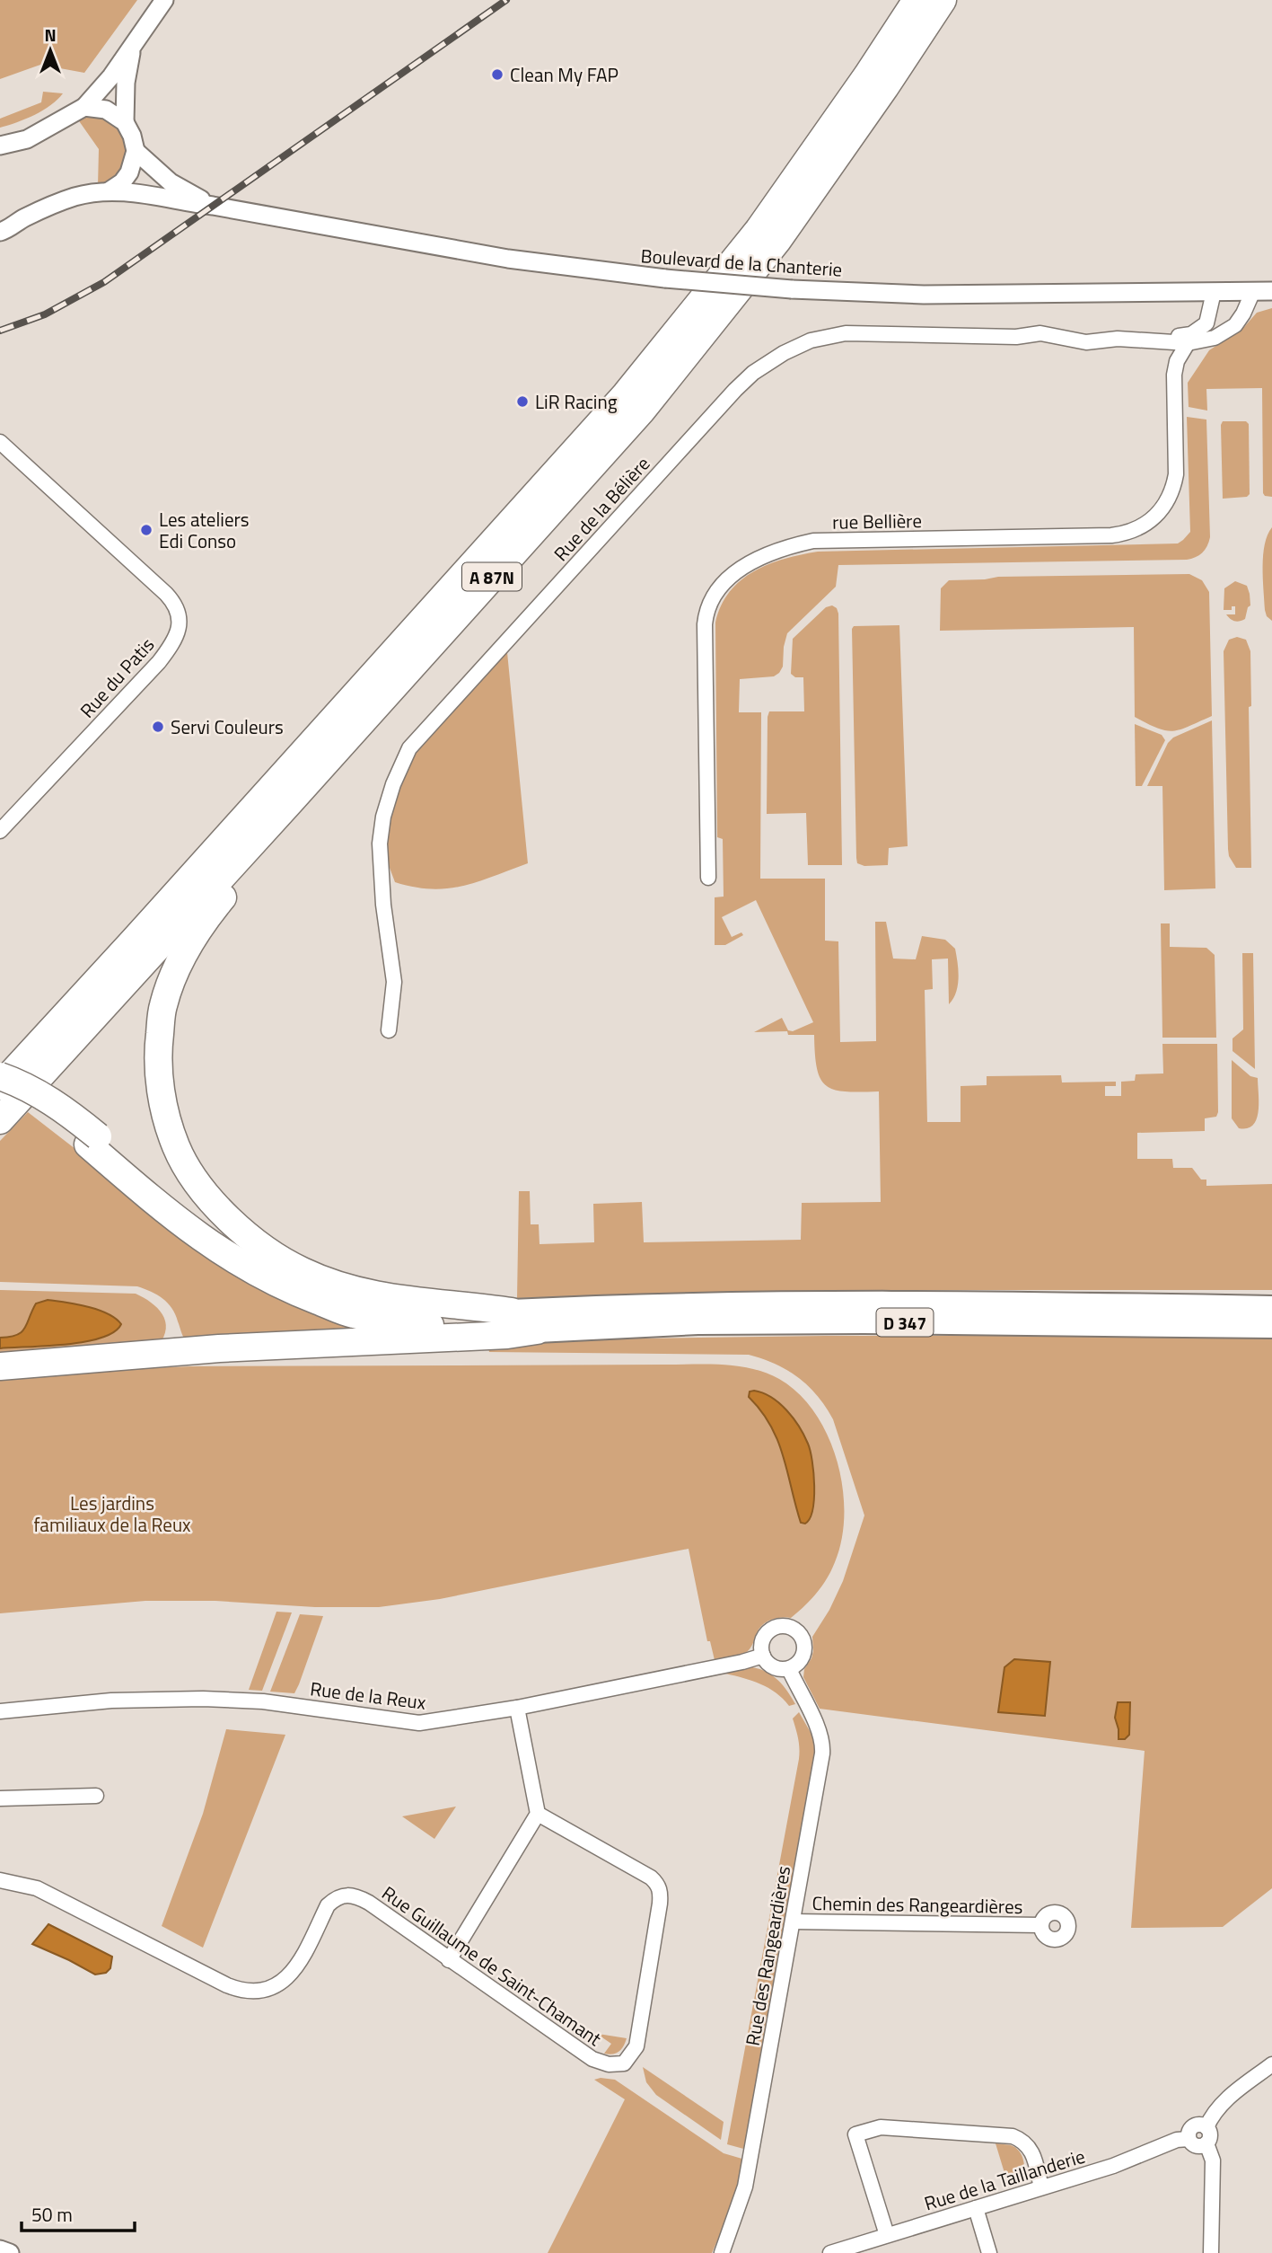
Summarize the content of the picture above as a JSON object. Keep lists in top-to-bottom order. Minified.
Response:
{"streets":{"highway":["A 87N","D 347"],"street":["Boulevard de la Chanterie","Rue de la Bélière","rue Bellière","Rue du Patis","Rue de la Reux","Chemin des Rangeardières","Rue des Rangeardières","Rue Guillaume de Saint-Chamant","Rue de la Taillanderie"]},"crossings":[["Boulevard de la Chanterie","Rue de la Bélière"],["Rue de la Bélière","rue Bellière"],["Rue de la Reux","Rue des Rangeardières"],["Chemin des Rangeardières","Rue des Rangeardières"]],"parks":["Les jardins familiaux de la Reux"],"places":["Clean My FAP","LiR Racing","Les ateliers Edi Conso","Servi Couleurs"],"scale_bar":"50 m","north":"top"}
